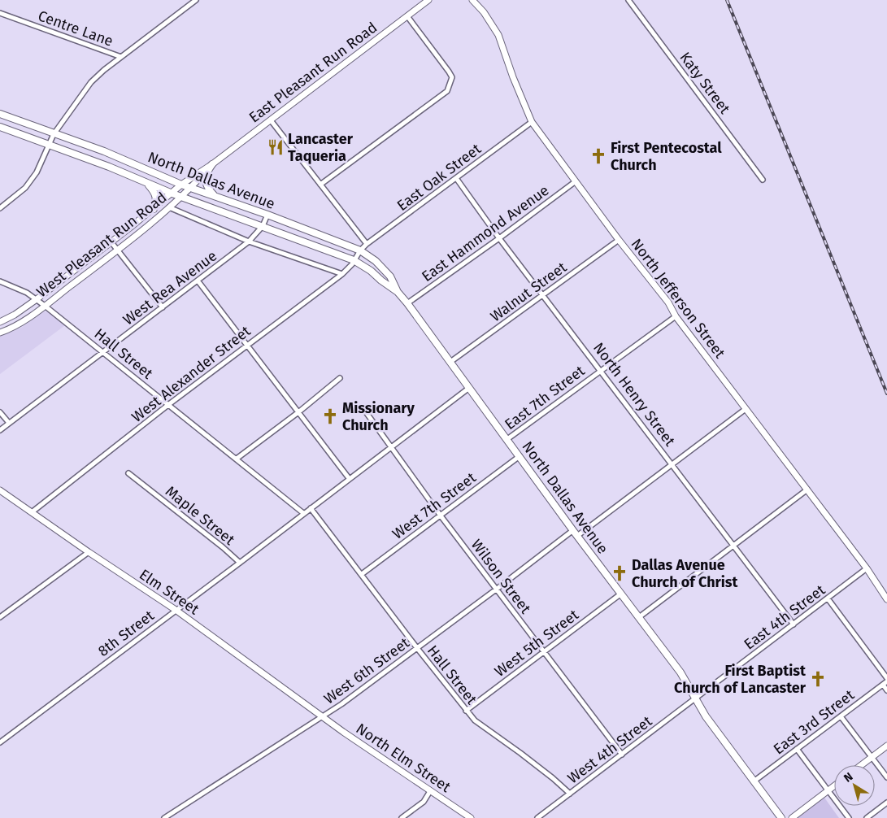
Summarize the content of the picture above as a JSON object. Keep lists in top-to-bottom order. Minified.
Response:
{"streets":{"main road":["North Dallas Avenue"],"street":["Centre Lane","East Pleasant Run Road","Katy Street","East Oak Street","East Hammond Avenue","West Pleasant Run Road","West Rea Avenue","Walnut Street","North Jefferson Street","Hall Street","West Alexander Street","North Henry Street","East 7th Street","West 7th Street","Maple Street","Wilson Street","Elm Street","East 4th Street","8th Street","West 5th Street","West 6th Street","East 3rd Street","West 4th Street","North Elm Street"]},"crossings":[["East Pleasant Run Road","West Pleasant Run Road"],["East Oak Street","North Dallas Avenue"],["East Oak Street","North Jefferson Street"],["East Oak Street","West Alexander Street"],["East Oak Street","North Henry Street"],["North Dallas Avenue","East Hammond Avenue"],["North Dallas Avenue","West Pleasant Run Road"],["North Dallas Avenue","West Rea Avenue"],["North Dallas Avenue","Walnut Street"],["North Dallas Avenue","West Alexander Street"],["North Dallas Avenue","East 7th Street"],["North Dallas Avenue","West 7th Street"],["North Dallas Avenue","East 4th Street"],["North Dallas Avenue","West 5th Street"],["North Dallas Avenue","West 6th Street"],["North Dallas Avenue","East 3rd Street"],["North Dallas Avenue","West 4th Street"],["East Hammond Avenue","North Jefferson Street"],["East Hammond Avenue","North Henry Street"],["West Pleasant Run Road","Hall Street"],["West Rea Avenue","Hall Street"],["Walnut Street","North Jefferson Street"],["Walnut Street","North Henry Street"],["North Jefferson Street","East 7th Street"],["North Jefferson Street","East 4th Street"],["Hall Street","West Alexander Street"],["Hall Street","West 7th Street"],["Hall Street","8th Street"],["Hall Street","West 5th Street"],["Hall Street","West 6th Street"],["Hall Street","West 4th Street"],["West Alexander Street","Elm Street"],["North Henry Street","East 7th Street"],["North Henry Street","East 4th Street"],["West 7th Street","Wilson Street"],["Maple Street","8th Street"],["Wilson Street","West 5th Street"],["Wilson Street","West 6th Street"],["Wilson Street","West 4th Street"],["Elm Street","8th Street"],["Elm Street","West 6th Street"],["Elm Street","North Elm Street"],["East 4th Street","West 4th Street"],["West 6th Street","North Elm Street"]],"places":{"restaurant":["Lancaster Taqueria"],"church":["First Pentecostal Church","Missionary Church","Dallas Avenue Church of Christ","First Baptist Church of Lancaster"]},"north":"top left"}
